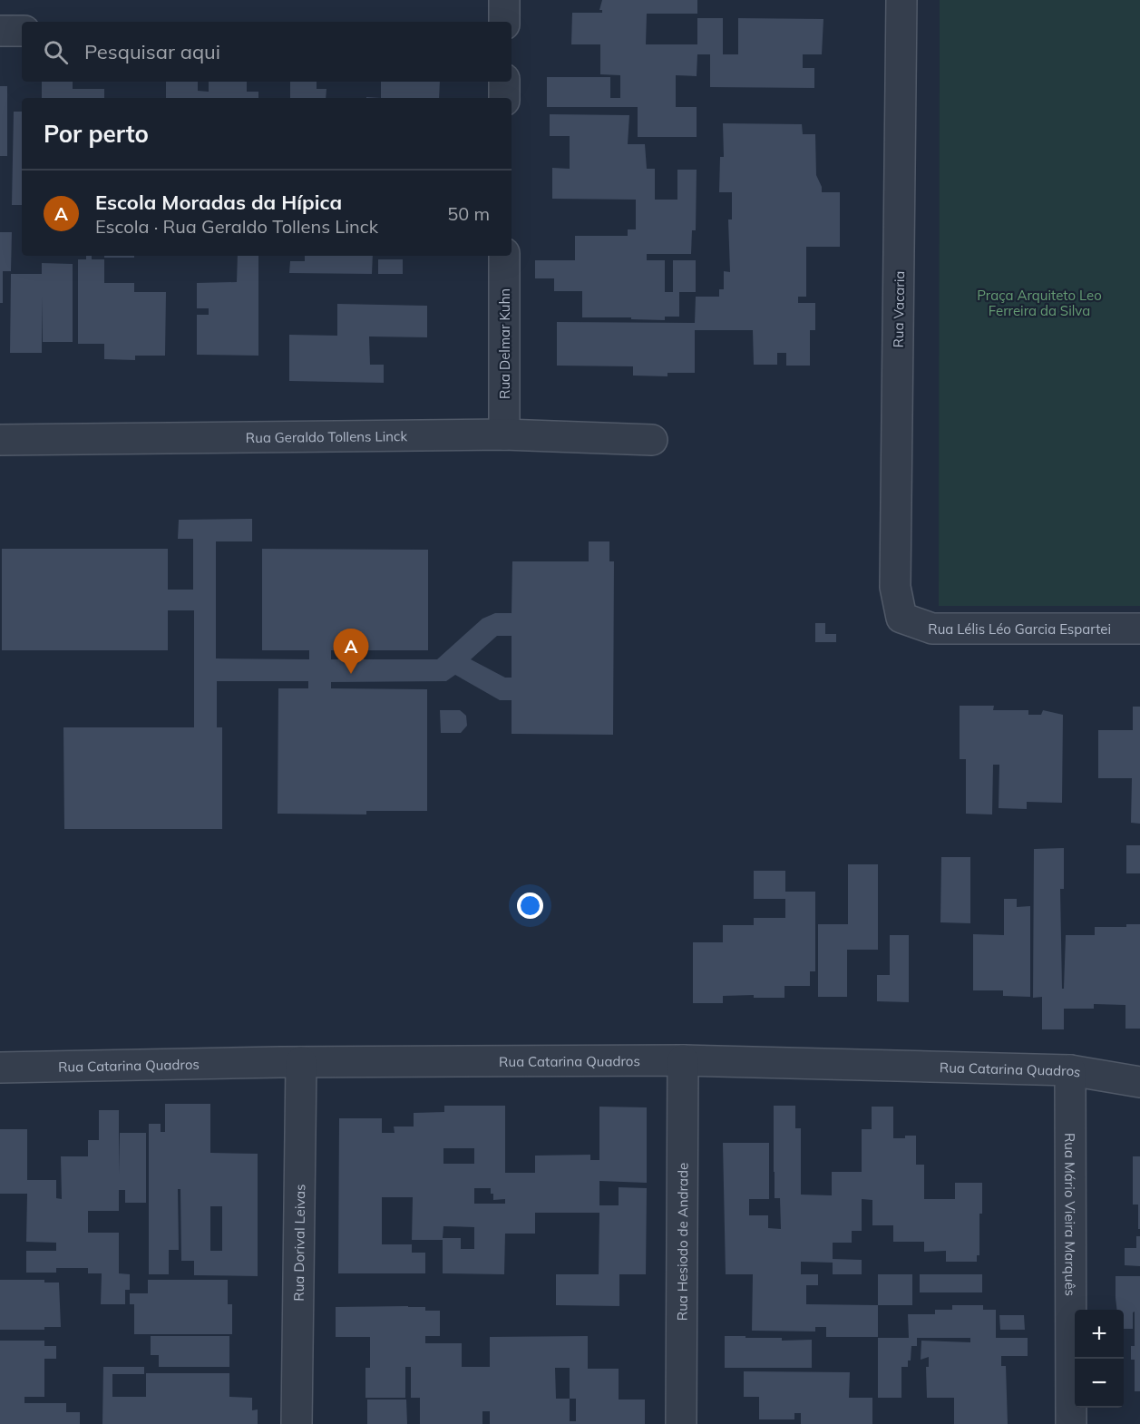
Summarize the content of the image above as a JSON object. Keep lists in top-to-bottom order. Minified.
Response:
{"streets":{"street":["Rua Vacaria","Rua Delmar Kuhn","Rua Geraldo Tollens Linck","Rua Lélis Léo Garcia Espartei","Rua Catarina Quadros","Rua Mário Vieira Marquês","Rua Hesiodo de Andrade","Rua Dorival Leivas"]},"crossings":[["Rua Vacaria","Rua Lélis Léo Garcia Espartei"],["Rua Delmar Kuhn","Rua Geraldo Tollens Linck"],["Rua Catarina Quadros","Rua Mário Vieira Marquês"],["Rua Catarina Quadros","Rua Hesiodo de Andrade"],["Rua Catarina Quadros","Rua Dorival Leivas"]],"parks":["Praça Arquiteto Leo Ferreira da Silva"],"page":{"search":"Pesquisar aqui","heading":"Por perto","list":[{"mark":"A","name":"Escola Moradas da Hípica","note":"Escola · Rua Geraldo Tollens Linck","value":"50 m"}],"pins":"A","map_buttons":["+","−"]}}
